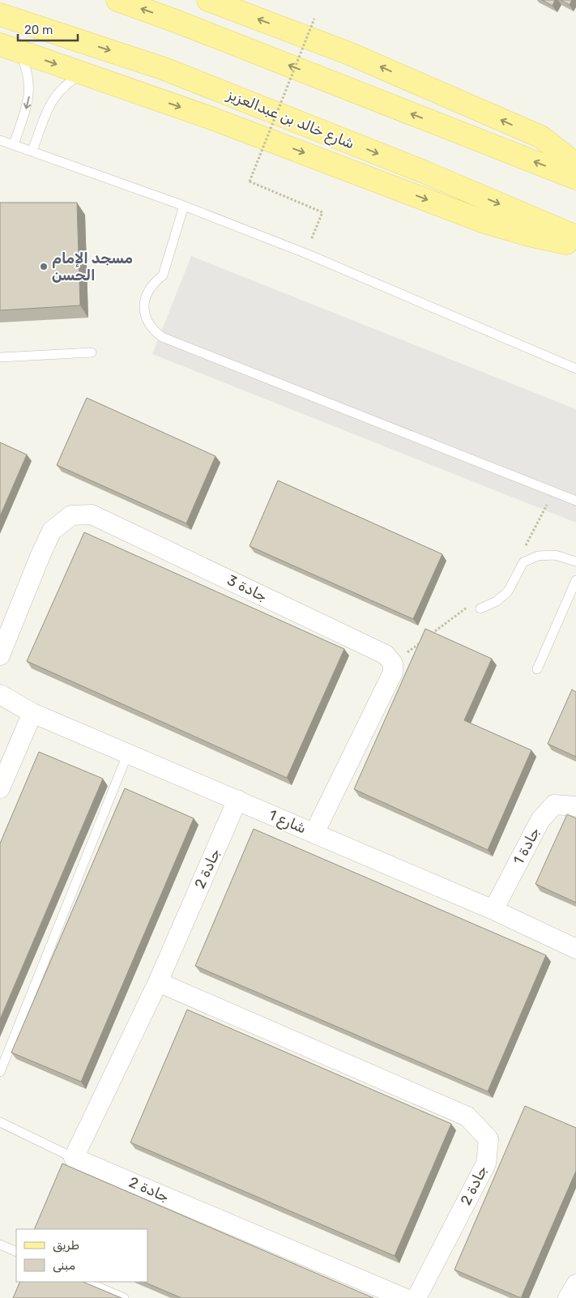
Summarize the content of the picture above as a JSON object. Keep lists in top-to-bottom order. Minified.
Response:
{"streets":{"main road":["شارع خالد بن عبدالعزيز"],"street":["جادة 3","شارع 1","جادة 1","جادة 2"]},"crossings":[["شارع 1","جادة 1"],["شارع 1","جادة 2"]],"places":["مسجد الإمام الحسن"],"legend":["طريق","مبنى"],"scale_bar":"20 m"}
